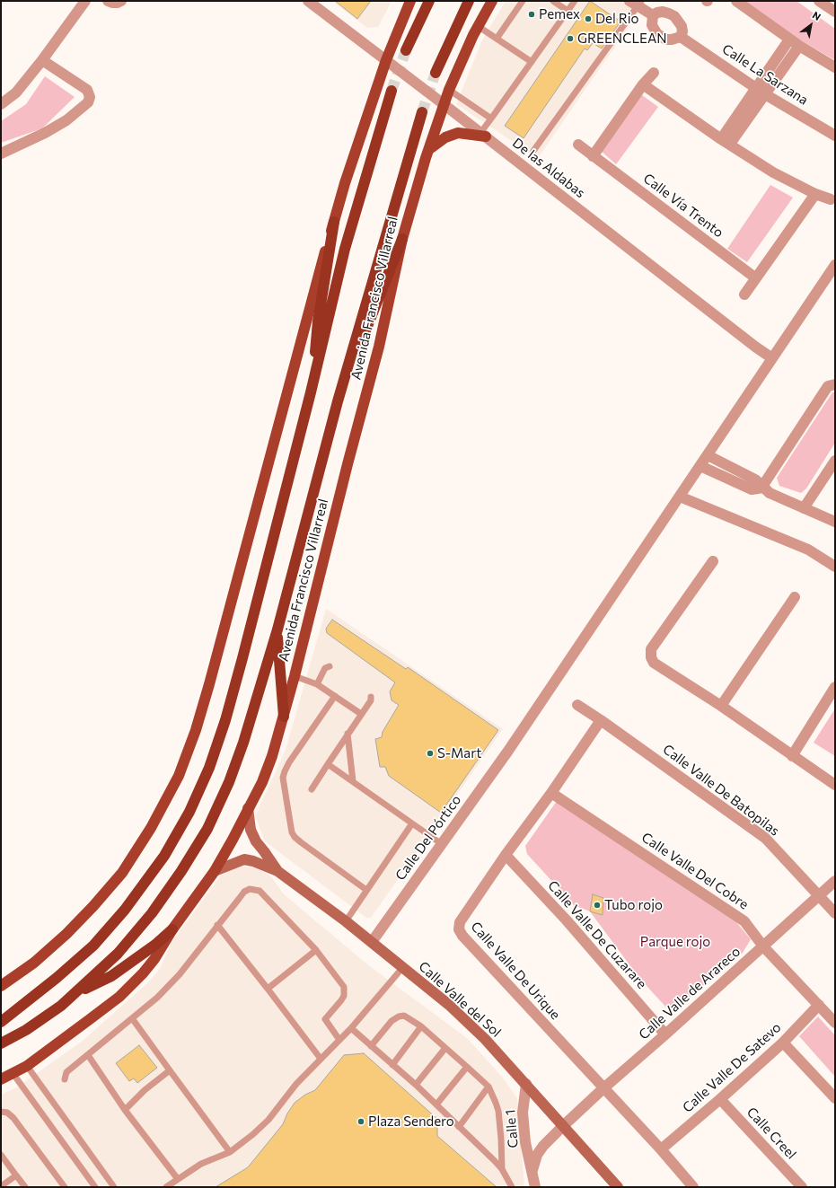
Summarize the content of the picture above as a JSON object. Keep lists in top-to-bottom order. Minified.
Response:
{"streets":{"highway":["Avenida Francisco Villarreal"],"main road":["Calle Valle del Sol"],"street":["Calle La Sarzana","De las Aldabas","Calle Vía Trento","Calle Valle De Batopilas","Calle Del Pórtico","Calle Valle Del Cobre","Calle Valle De Cuzarare","Calle Valle De Urique","Calle Valle de Arareco","Calle Valle De Satevo","Calle 1","Calle Creel"]},"crossings":[["De las Aldabas","Avenida Francisco Villarreal"],["De las Aldabas","Calle Del Pórtico"],["Avenida Francisco Villarreal","Calle Valle del Sol"],["Calle Valle De Batopilas","Calle Valle De Urique"],["Calle Valle De Batopilas","Calle Valle de Arareco"],["Calle Del Pórtico","Calle Valle del Sol"],["Calle Valle Del Cobre","Calle Valle De Urique"],["Calle Valle Del Cobre","Calle Valle de Arareco"],["Calle Valle Del Cobre","Calle Valle De Satevo"],["Calle Valle De Cuzarare","Calle Valle De Urique"],["Calle Valle De Cuzarare","Calle Valle de Arareco"],["Calle Valle De Urique","Calle Valle de Arareco"],["Calle Valle De Urique","Calle Valle De Satevo"],["Calle Valle de Arareco","Calle Valle del Sol"],["Calle Valle de Arareco","Calle 1"],["Calle Valle del Sol","Calle 1"],["Calle Valle De Satevo","Calle Creel"]],"parks":["Parque rojo"],"places":["Pemex","Del Rio","GREENCLEAN","S-Mart","Tubo rojo","Plaza Sendero"],"north":"top right"}
